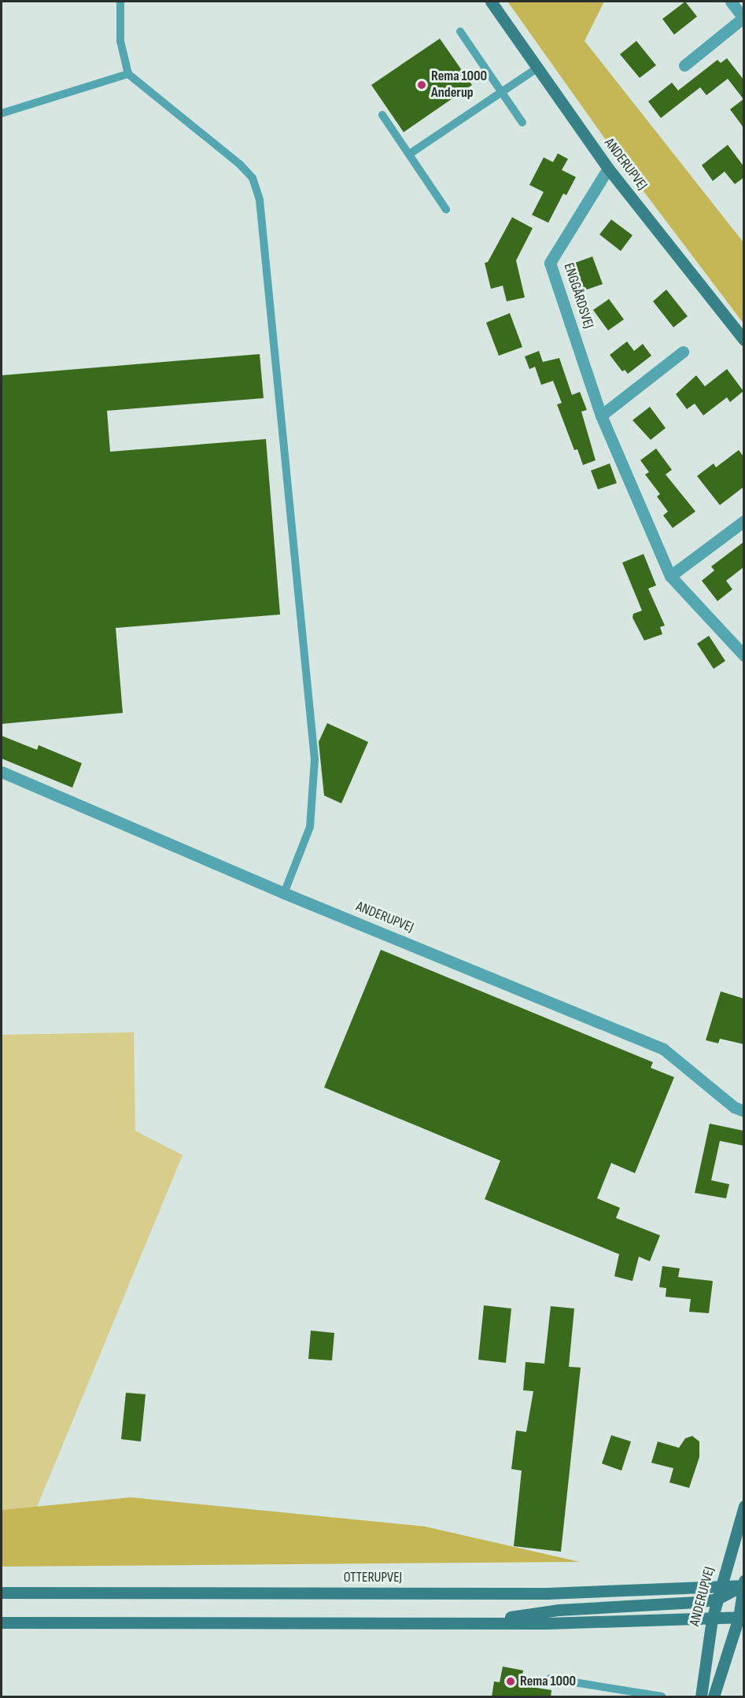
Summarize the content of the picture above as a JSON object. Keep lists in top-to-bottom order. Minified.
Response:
{"streets":{"main road":["ANDERUPVEJ","OTTERUPVEJ"],"street":["ENGGÅRDSVEJ"]},"crossings":[["ANDERUPVEJ","ENGGÅRDSVEJ"],["ANDERUPVEJ","OTTERUPVEJ"]],"places":["Rema 1000 Anderup","Rema 1000"]}
